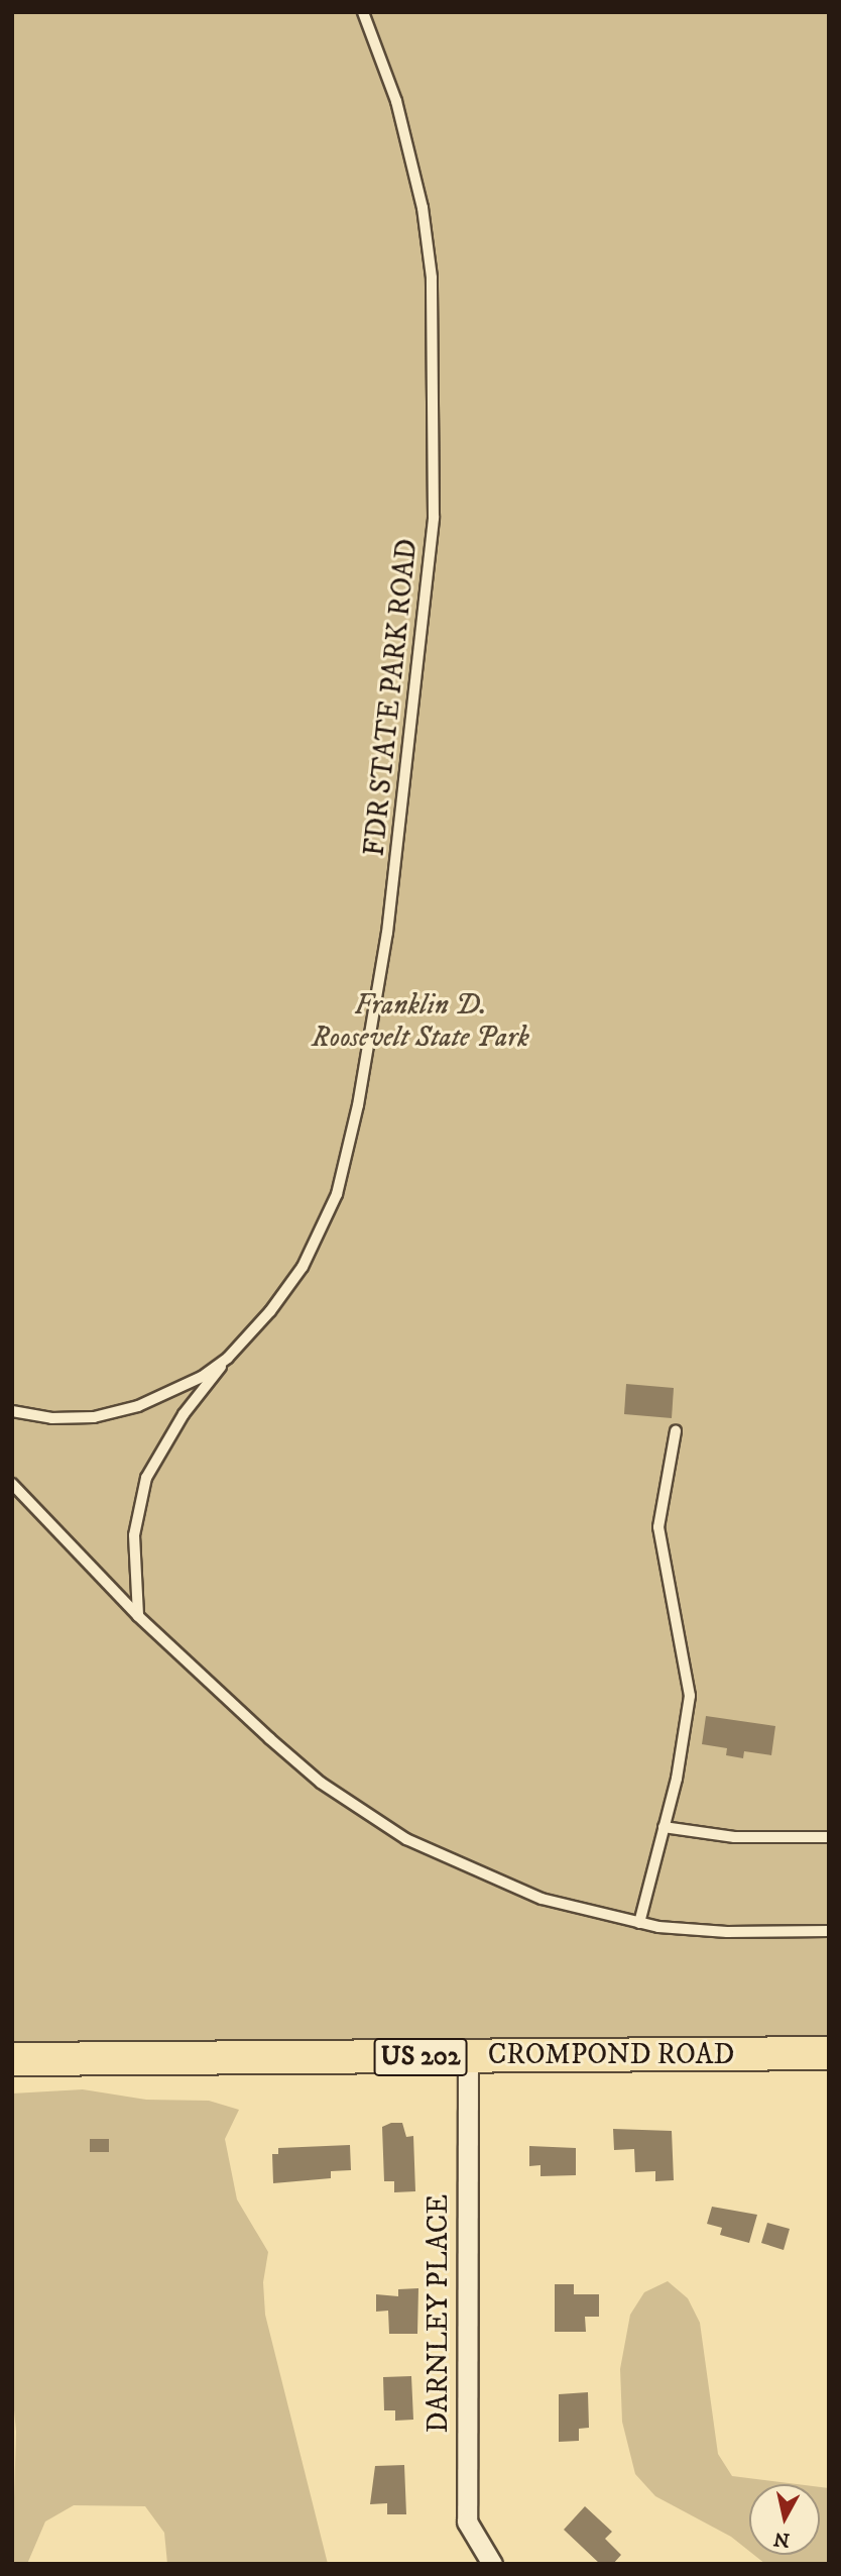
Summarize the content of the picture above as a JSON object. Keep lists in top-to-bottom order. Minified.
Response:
{"streets":{"highway":["CROMPOND ROAD","US 202"],"street":["DARNLEY PLACE"],"lane":["FDR STATE PARK ROAD"]},"crossings":[["CROMPOND ROAD","DARNLEY PLACE"]],"parks":["Franklin D. Roosevelt State Park"],"north":"bottom"}
